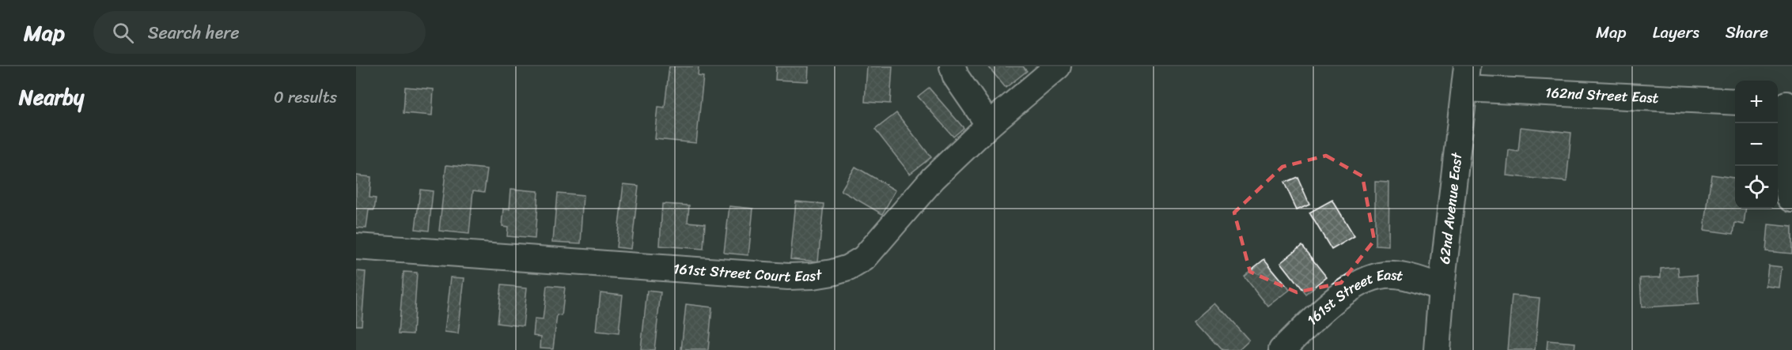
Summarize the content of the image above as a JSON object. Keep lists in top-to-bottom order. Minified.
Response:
{"streets":{"street":["162nd Street East","62nd Avenue East","161st Street Court East","161st Street East"]},"crossings":[["162nd Street East","62nd Avenue East"],["62nd Avenue East","161st Street East"]],"page":{"header":"Map","search":"Search here","nav":["Map","Layers","Share"],"heading":["Nearby","0 results"],"map_buttons":["+","−"]}}
